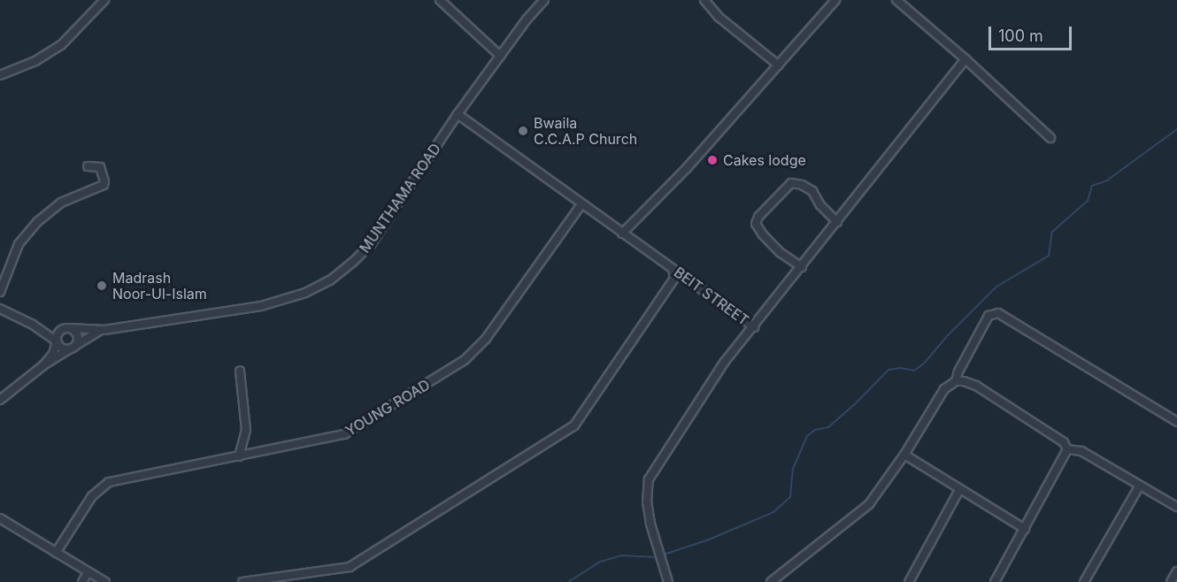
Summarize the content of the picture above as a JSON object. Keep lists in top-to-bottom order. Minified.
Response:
{"streets":{"street":["MUNTHAMA ROAD","BEIT STREET","YOUNG ROAD"]},"crossings":[["MUNTHAMA ROAD","BEIT STREET"],["BEIT STREET","YOUNG ROAD"]],"places":["Bwaila C.C.A.P Church","Cakes lodge","Madrash Noor-Ul-Islam"],"scale_bar":"100 m"}
